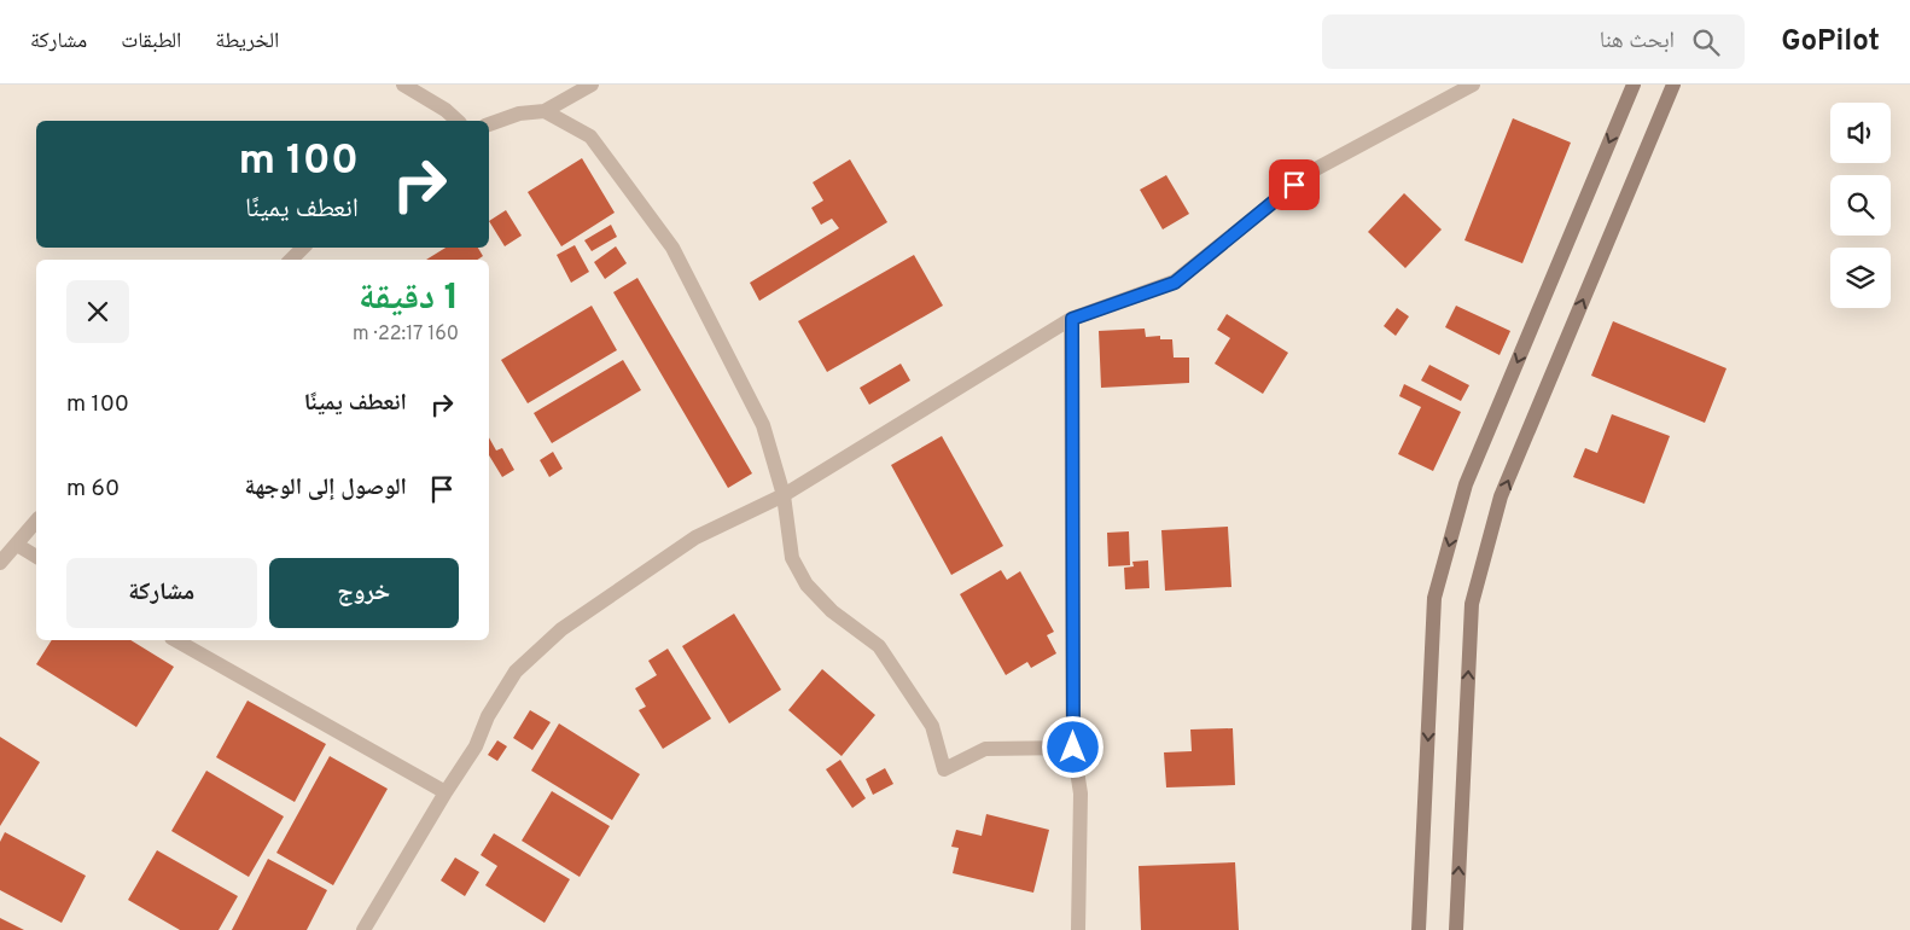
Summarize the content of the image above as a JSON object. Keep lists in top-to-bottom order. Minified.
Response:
{"page":{"header":"GoPilot","search":"ابحث هنا","nav":["الخريطة","الطبقات","مشاركة"],"turn":["100 m","انعطف يمينًا"],"heading":["1 دقيقة","160 m · 22:17"],"list":[{"name":"انعطف يمينًا","value":"100 m"},{"name":"الوصول إلى الوجهة","value":"60 m"}],"buttons":["خروج","مشاركة"]}}
